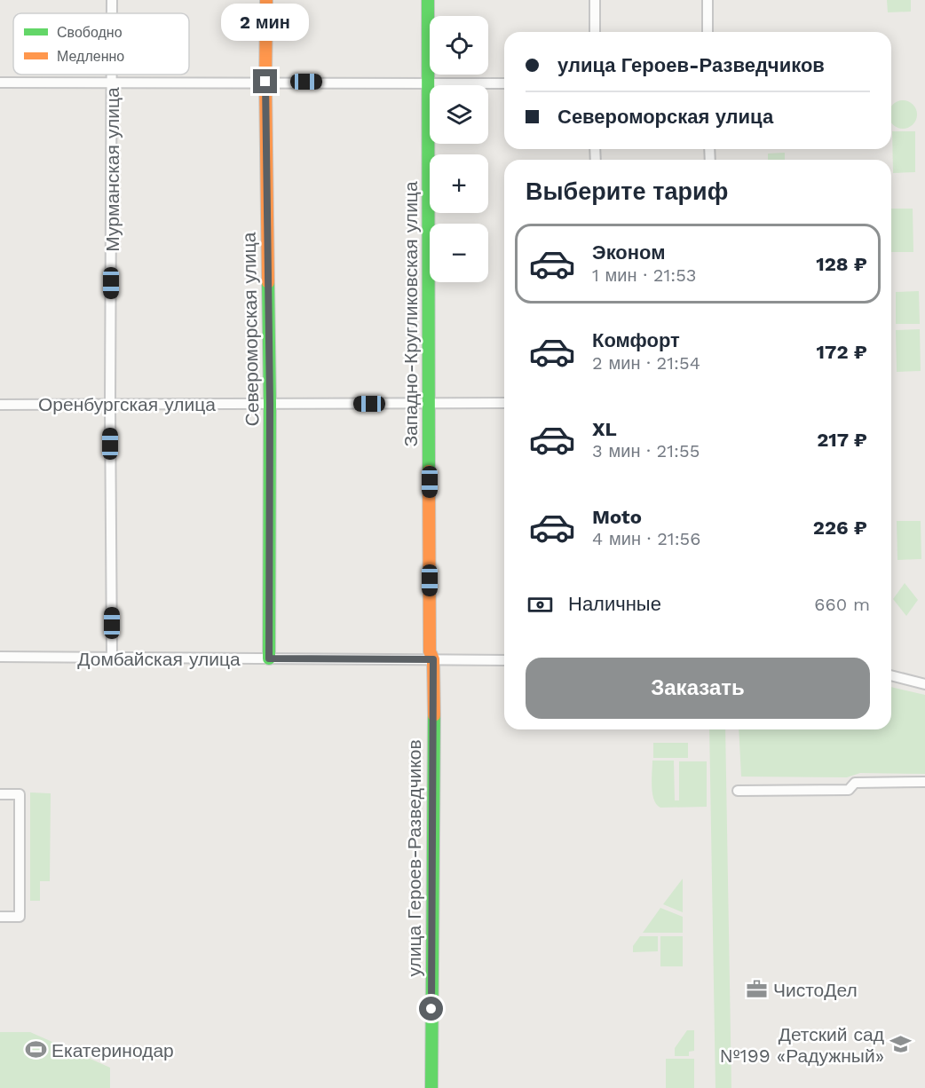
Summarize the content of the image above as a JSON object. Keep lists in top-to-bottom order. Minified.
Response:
{"streets":{"street":["Мурманская улица","Западно-Кругликовская улица","Североморская улица","Оренбургская улица","Домбайская улица","улица Героев-Разведчиков"]},"crossings":[["Мурманская улица","Оренбургская улица"],["Мурманская улица","Домбайская улица"],["Западно-Кругликовская улица","Оренбургская улица"],["Западно-Кругликовская улица","Домбайская улица"],["Западно-Кругликовская улица","улица Героев-Разведчиков"],["Североморская улица","Оренбургская улица"],["Североморская улица","Домбайская улица"],["Домбайская улица","улица Героев-Разведчиков"]],"places":{"office":["ЧистоДел"],"school or university":["Детский сад №199 «Радужный»"],"sports":["Екатеринодар"]},"legend":["Свободно","Медленно"],"page":{"bubble":"2 мин","map_buttons":["+","−"],"banner":["улица Героев-Разведчиков","Североморская улица"],"heading":"Выберите тариф","list":[{"name":"Эконом","note":"1 мин · 21:53","value":"128 ₽"},{"name":"Комфорт","note":"2 мин · 21:54","value":"172 ₽"},{"name":"XL","note":"3 мин · 21:55","value":"217 ₽"},{"name":"Moto","note":"4 мин · 21:56","value":"226 ₽"}],"pay":["Наличные","660 m"],"buttons":"Заказать"}}
